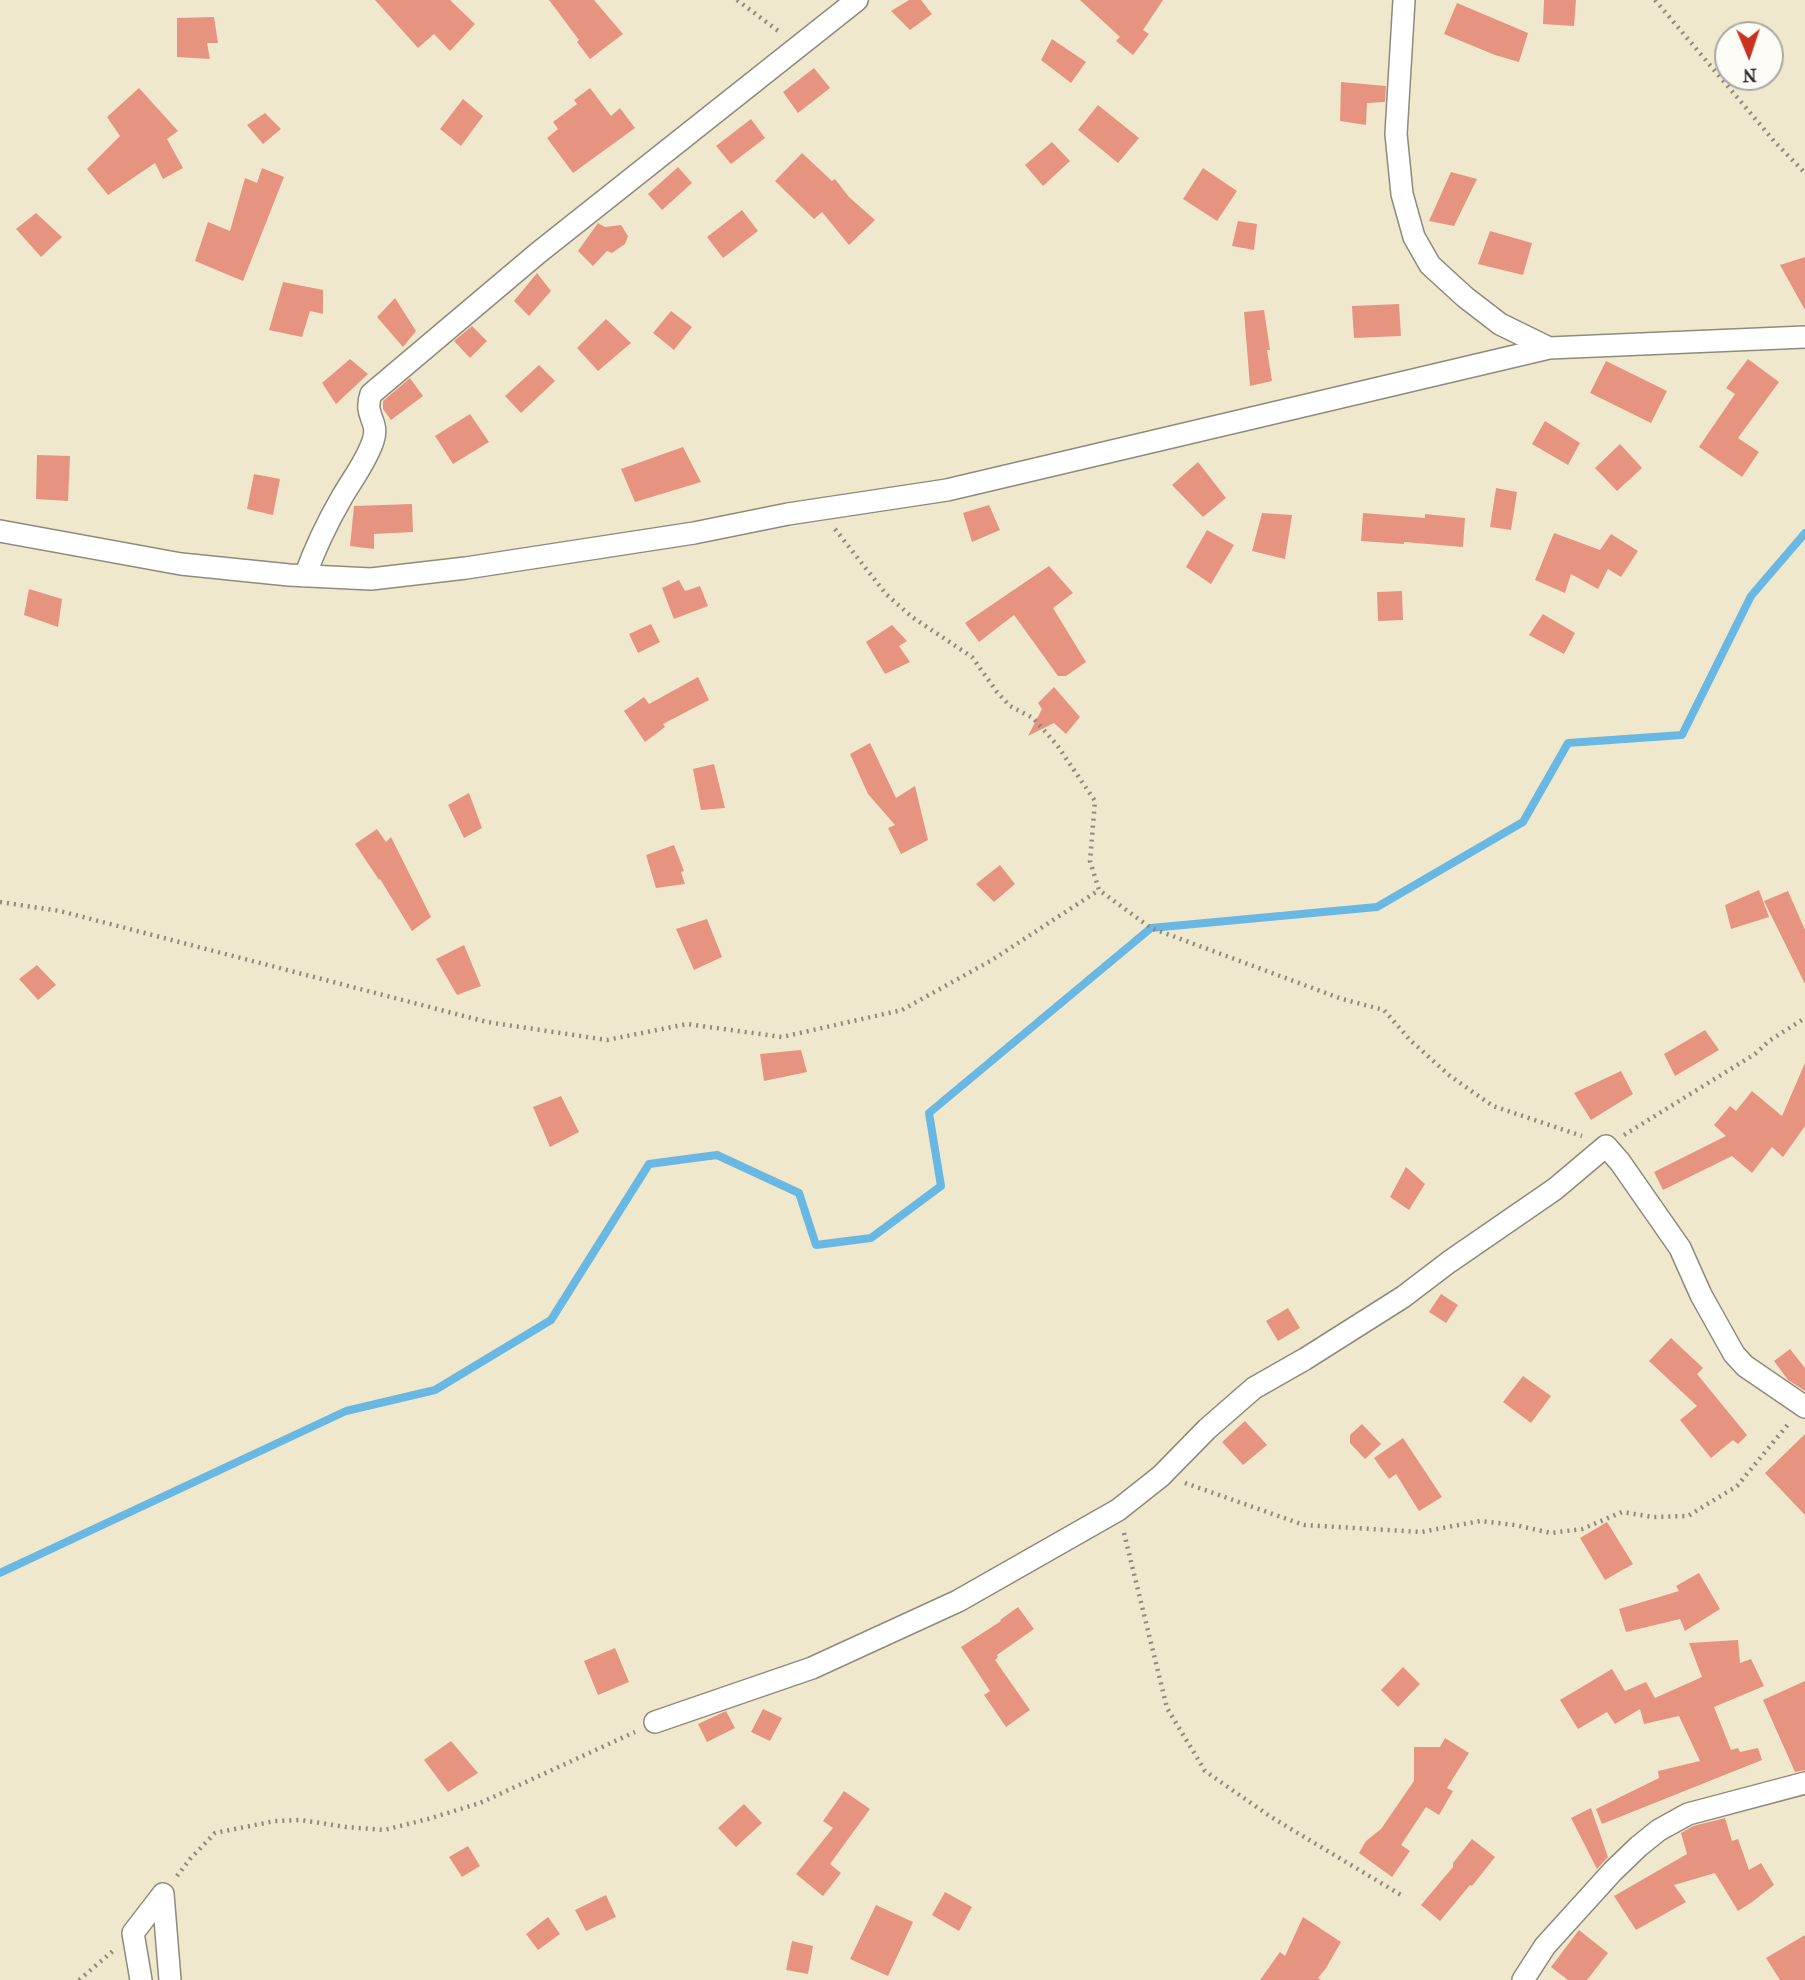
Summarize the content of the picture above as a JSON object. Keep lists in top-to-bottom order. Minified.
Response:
{"north":"bottom"}
